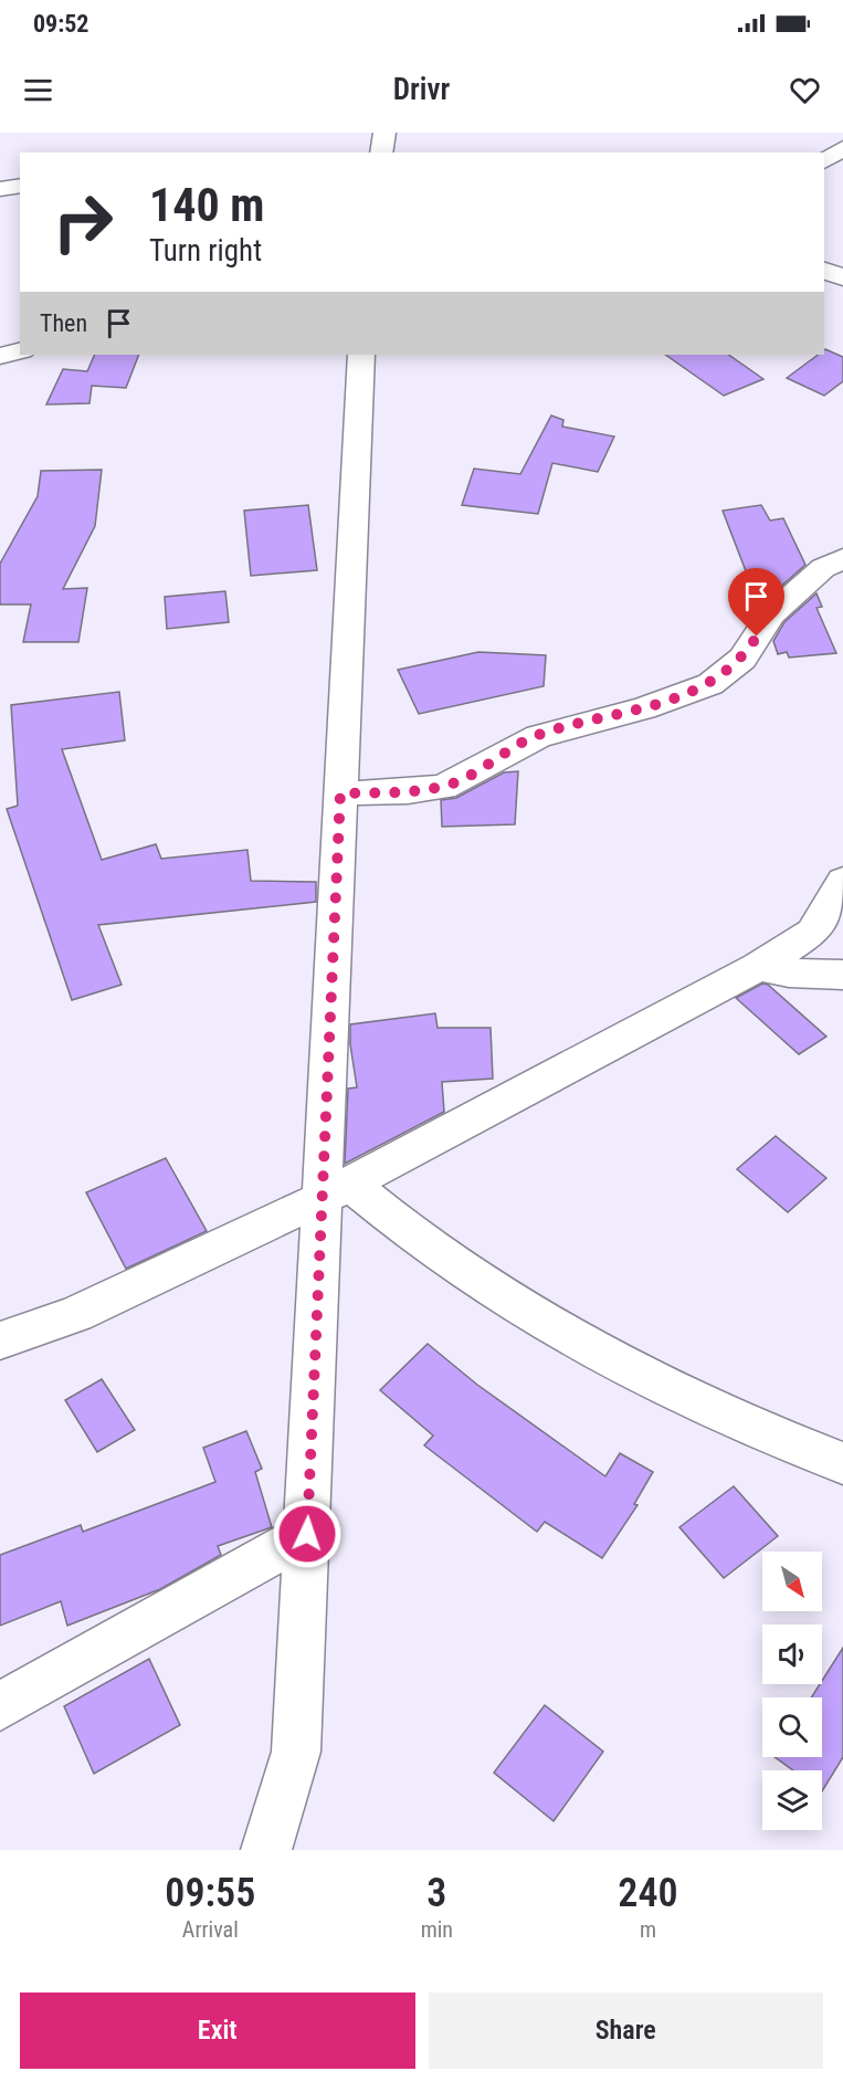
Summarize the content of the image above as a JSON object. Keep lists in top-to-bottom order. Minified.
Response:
{"north":"bottom right","page":{"status":"09:52","header":"Drivr","turn":["140 m","Turn right"],"then":"Then","eta":["09:55","Arrival","3","min","240","m"],"buttons":["Exit","Share"]}}
